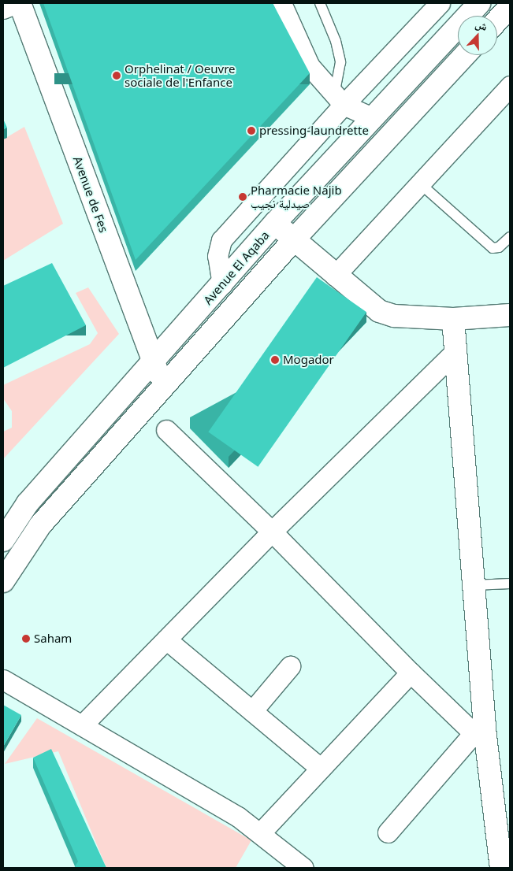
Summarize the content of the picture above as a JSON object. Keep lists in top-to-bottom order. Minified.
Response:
{"streets":{"main road":["Avenue de Fes","Avenue El Aqaba"]},"crossings":[["Avenue de Fes","Avenue El Aqaba"]],"places":["Orphelinat / Oeuvre sociale de l'Enfance","pressing-laundrette","Pharmacie Najib صيدلية نجيب","Mogador","Saham"],"north":"top"}
